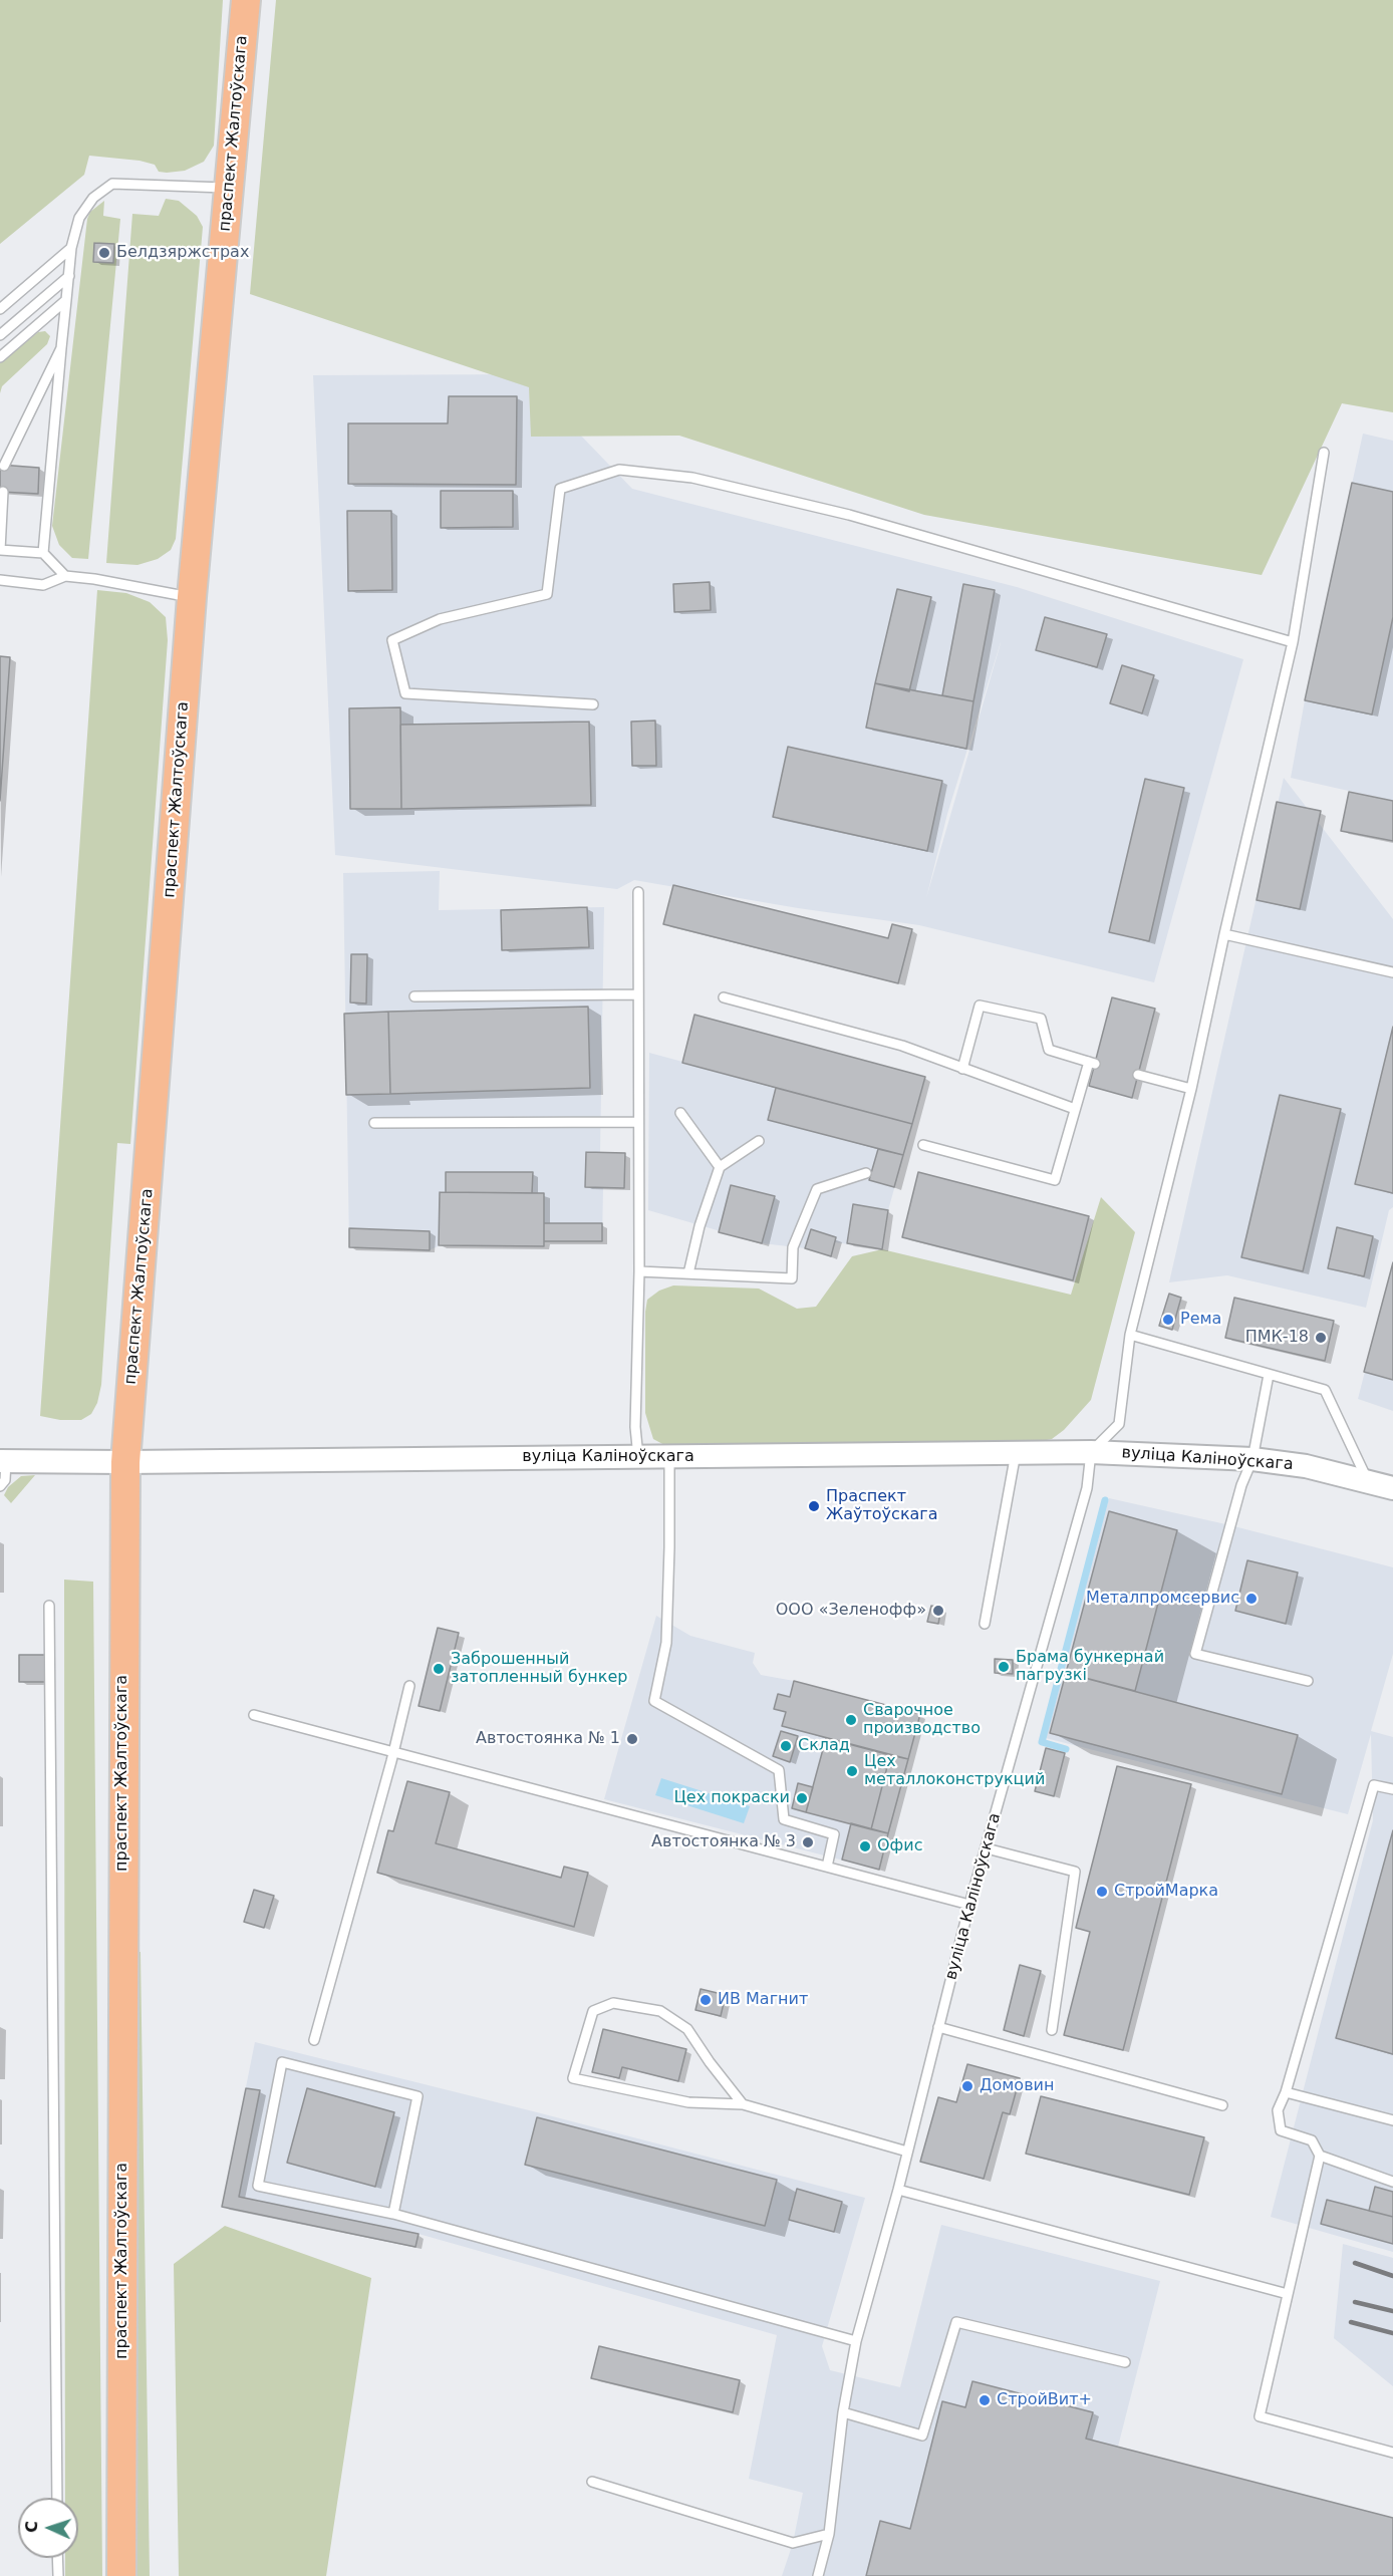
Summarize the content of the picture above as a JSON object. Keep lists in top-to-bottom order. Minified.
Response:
{"streets":{"main road":["праспект Жалтоўскага"],"street":["вуліца Каліноўскага"]},"crossings":[["праспект Жалтоўскага","вуліца Каліноўскага"]],"places":["Белдзяржстрах","Рема","ПМК-18","Праспект Жаўтоўскага","Металпромсервис","ООО «Зеленофф»","Брама бункернай пагрузкі","Заброшенный затопленный бункер","Сварочное производство","Автостоянка № 1","Склад","Цех металлоконструкций","Цех покраски","Автостоянка № 3","Офис","СтройМарка","ИВ Магнит","Домовин","СтройВит+"],"north":"left"}
